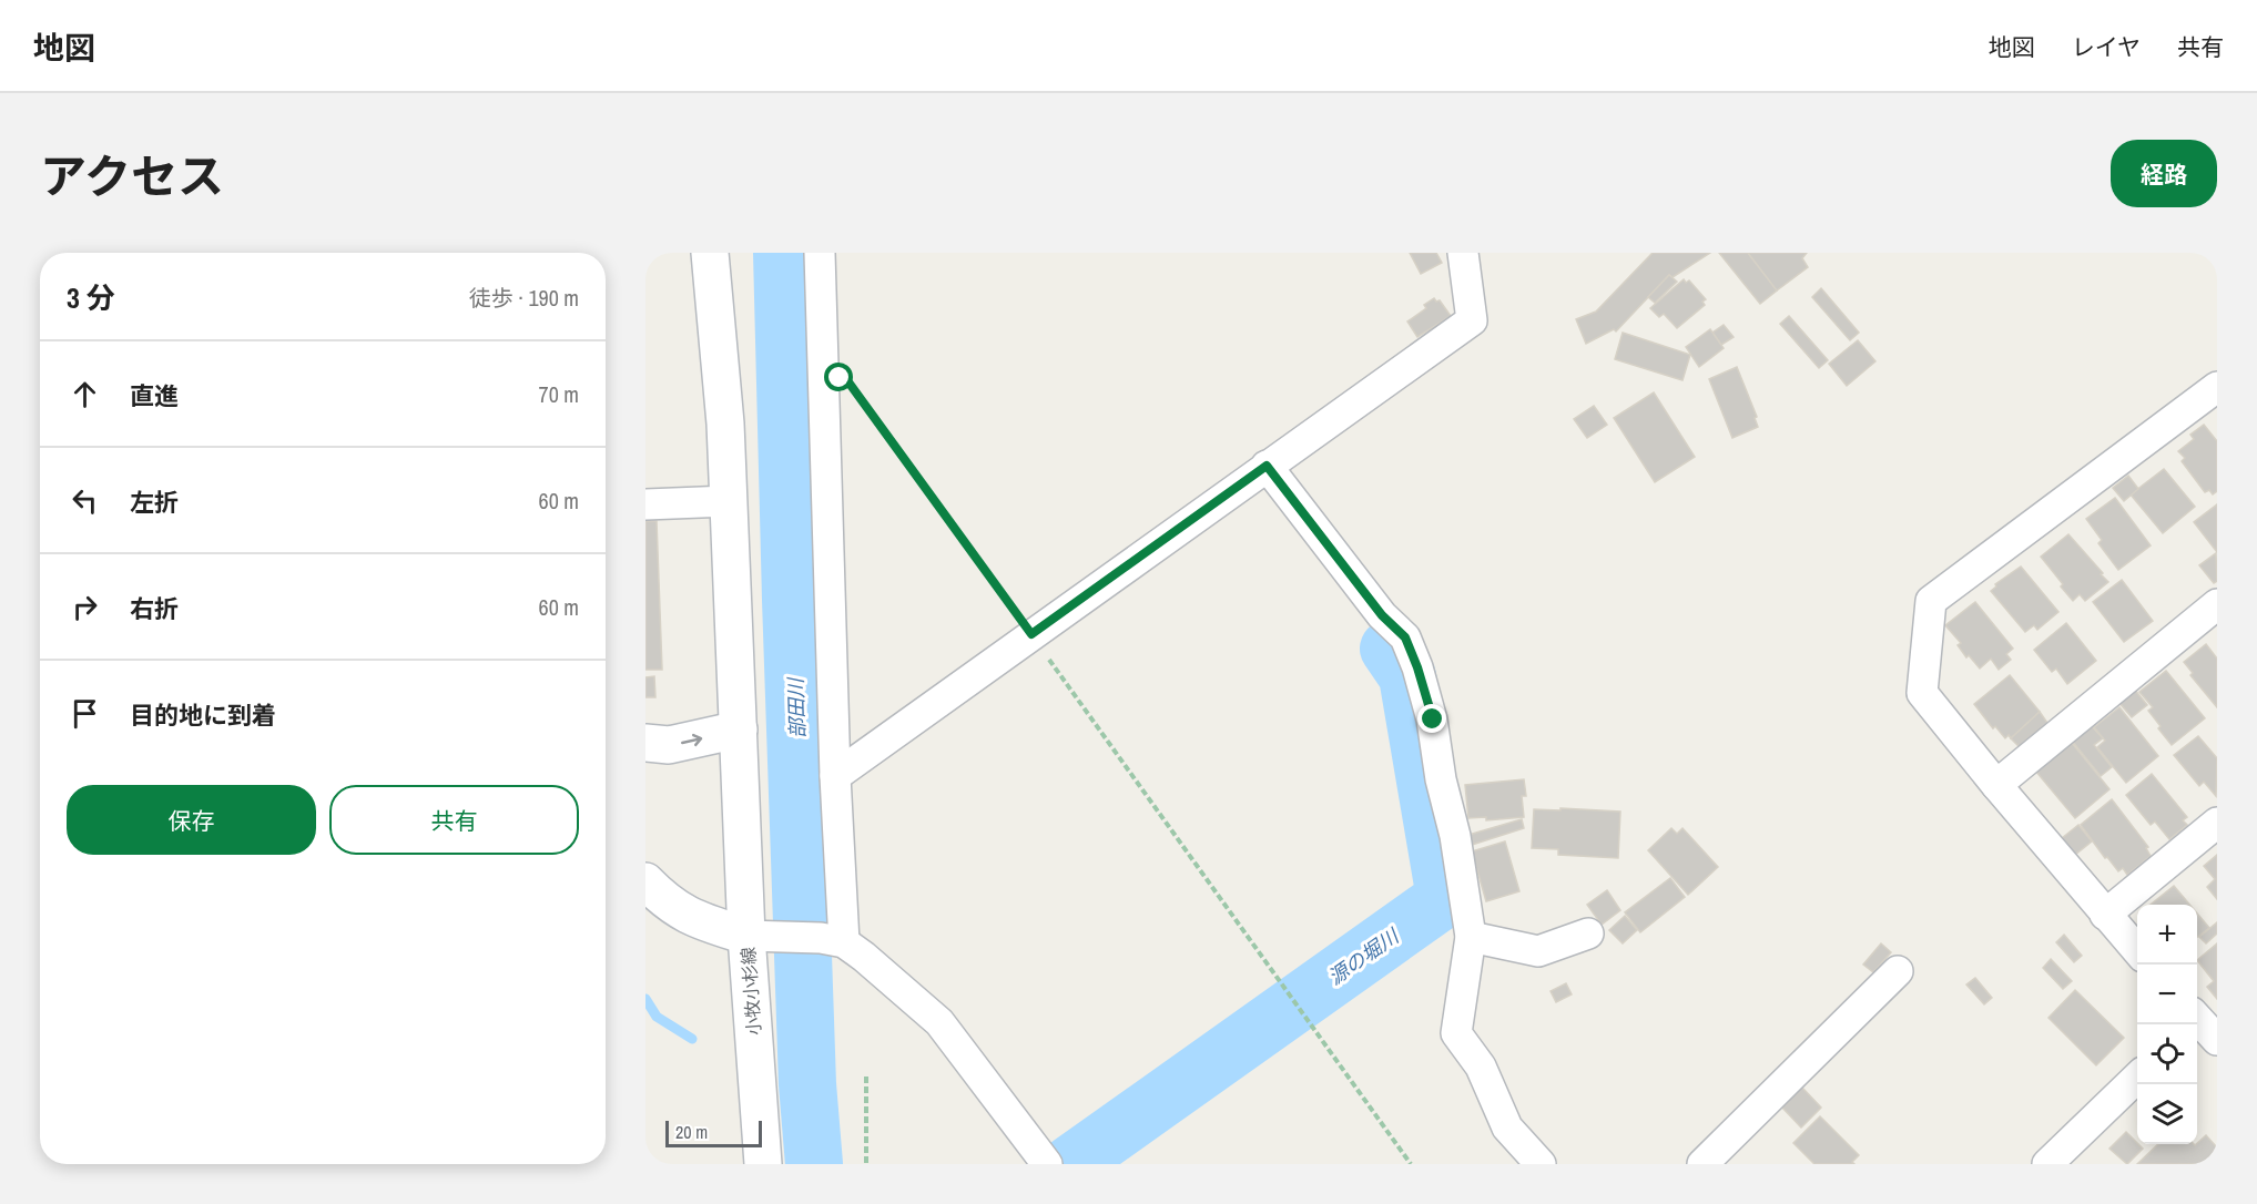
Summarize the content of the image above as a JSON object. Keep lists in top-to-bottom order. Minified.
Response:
{"streets":{"street":["小牧小杉線"]},"water":["部田川","源の堀川"],"scale_bar":"20 m","page":{"header":"地図","nav":["地図","レイヤ","共有"],"title":"アクセス","buttons":["経路",["保存","共有"]],"heading":["3 分","徒歩 · 190 m"],"list":[["直進","70 m"],["左折","60 m"],["右折","60 m"],"目的地に到着"],"map_buttons":["+","−"],"scale":"20 m"}}
